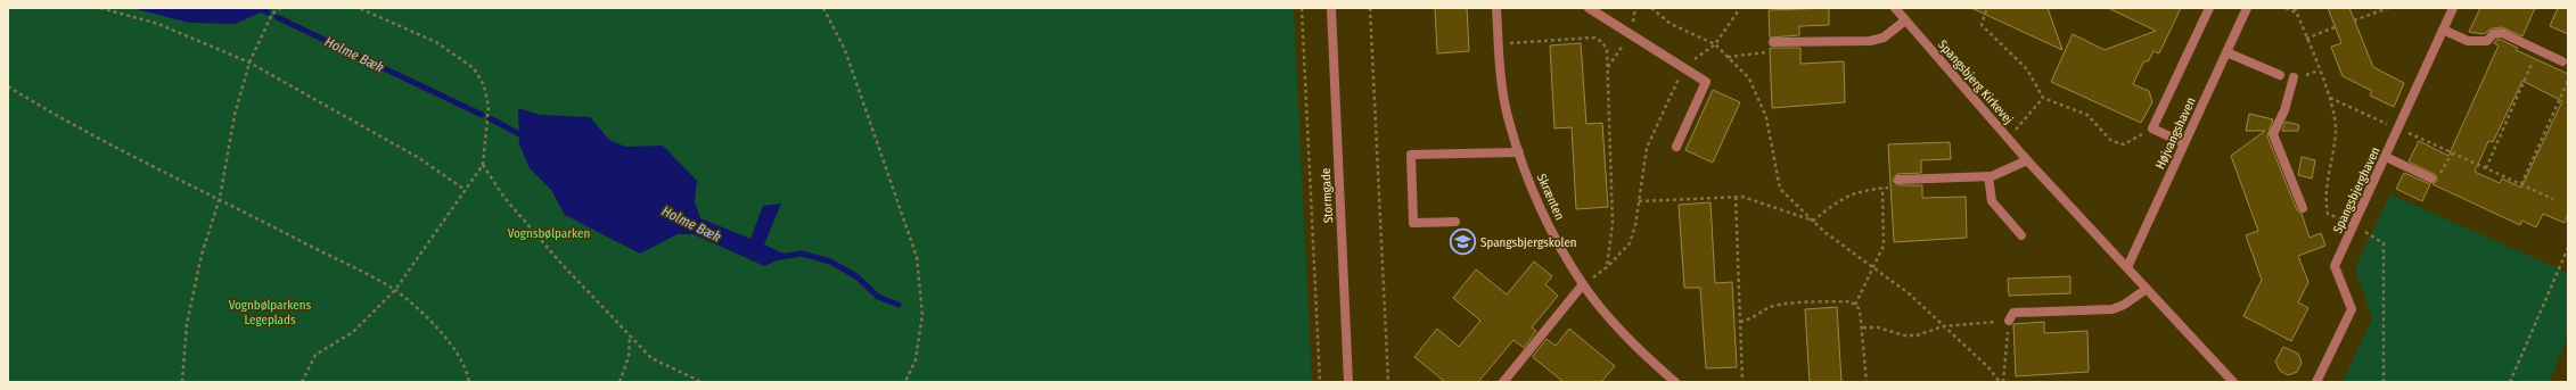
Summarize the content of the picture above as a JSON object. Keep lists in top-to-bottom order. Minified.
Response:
{"streets":{"street":["Spangsbjerg Kirkevej","Højvangshaven","Spangsbjerghaven","Stormgade","Skrænten"]},"crossings":[["Spangsbjerg Kirkevej","Højvangshaven"]],"water":["Holme Bæk"],"parks":["Vognsbølparken","Vognbølparkens Legeplads"],"places":{"school or university":["Spangsbjergskolen"]}}
